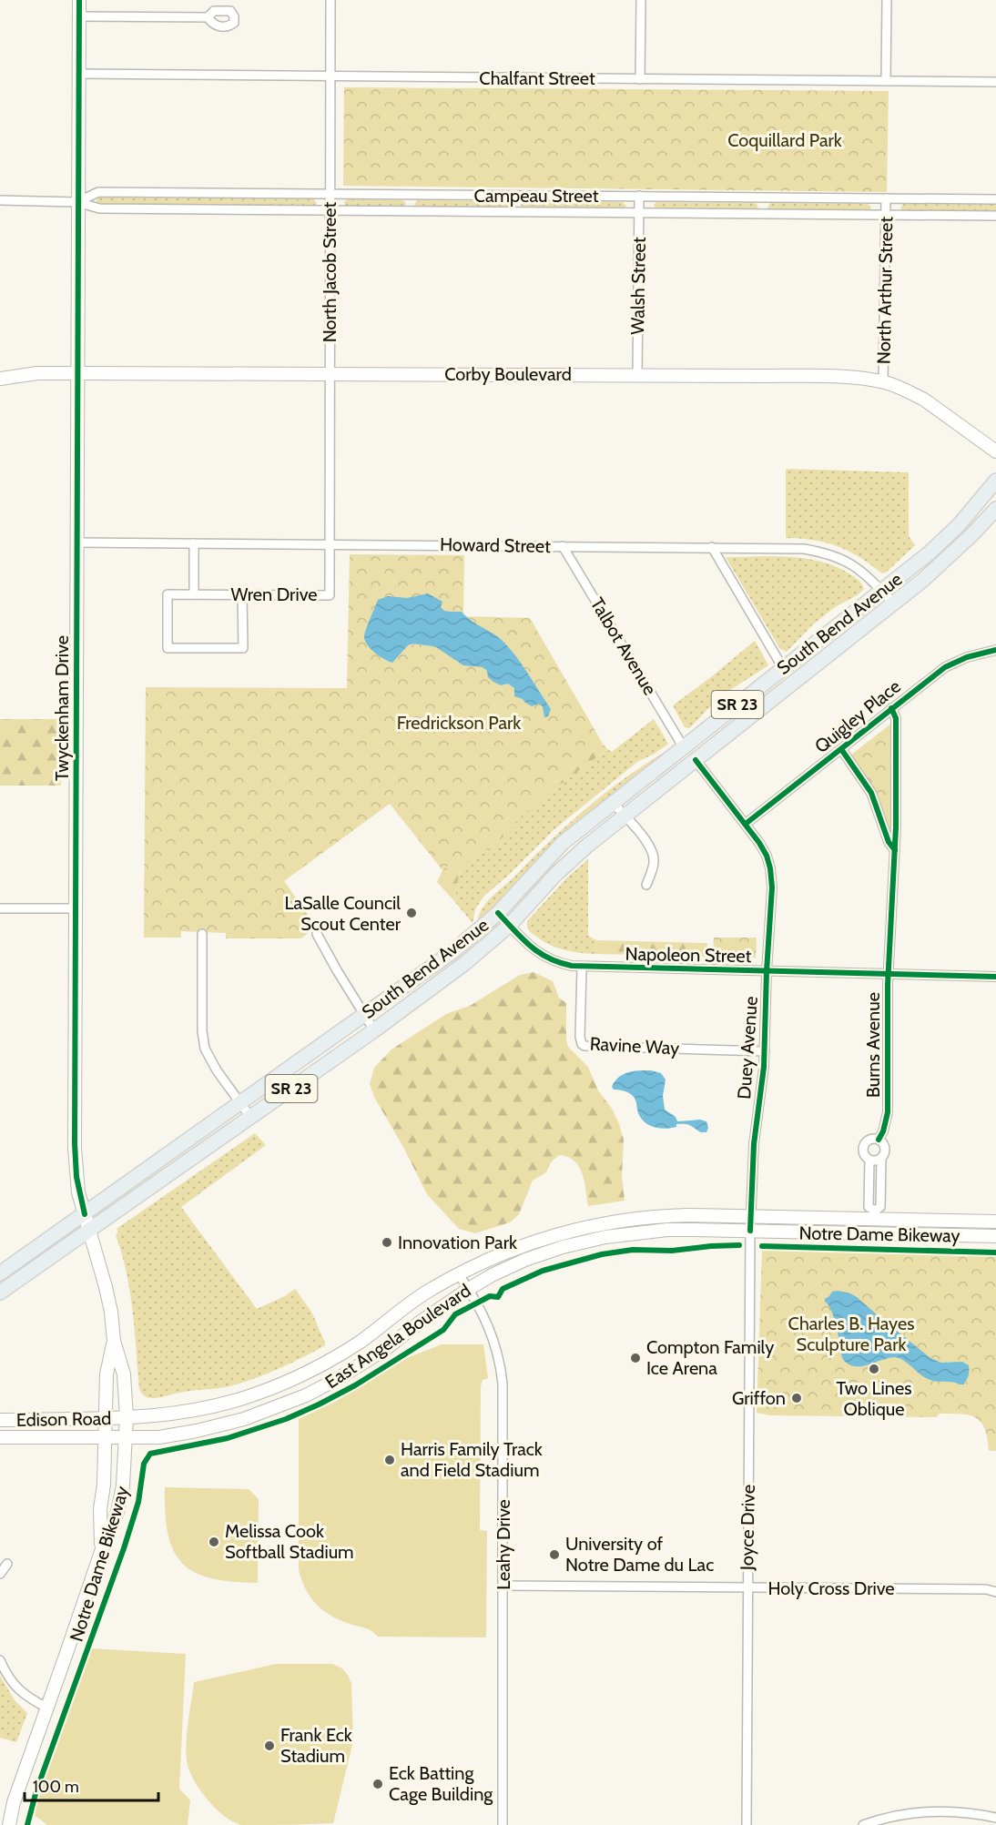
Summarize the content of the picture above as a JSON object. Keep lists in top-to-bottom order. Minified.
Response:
{"streets":{"main road":["South Bend Avenue","SR 23"],"street":["Chalfant Street","Campeau Street","North Jacob Street","Walsh Street","North Arthur Street","Corby Boulevard","Howard Street","Wren Drive","Talbot Avenue","Twyckenham Drive","Quigley Place","Napoleon Street","Burns Avenue","Ravine Way","Duey Avenue","East Angela Boulevard","Edison Road","Joyce Drive","Leahy Drive","Holy Cross Drive"],"cycle path":["Notre Dame Bikeway"]},"crossings":[["Chalfant Street","North Jacob Street"],["Chalfant Street","Twyckenham Drive"],["Campeau Street","North Jacob Street"],["Campeau Street","Walsh Street"],["Campeau Street","North Arthur Street"],["Campeau Street","Twyckenham Drive"],["North Jacob Street","Corby Boulevard"],["North Jacob Street","Howard Street"],["North Jacob Street","Wren Drive"],["Walsh Street","Corby Boulevard"],["North Arthur Street","Corby Boulevard"],["Corby Boulevard","Twyckenham Drive"],["Howard Street","Wren Drive"],["Howard Street","South Bend Avenue"],["Howard Street","Talbot Avenue"],["Howard Street","Twyckenham Drive"],["South Bend Avenue","Talbot Avenue"],["South Bend Avenue","Twyckenham Drive"],["South Bend Avenue","Napoleon Street"],["South Bend Avenue","Duey Avenue"],["Twyckenham Drive","East Angela Boulevard"],["Twyckenham Drive","Edison Road"],["Quigley Place","Burns Avenue"],["Quigley Place","Duey Avenue"],["Napoleon Street","Burns Avenue"],["Napoleon Street","Ravine Way"],["Napoleon Street","Duey Avenue"],["Ravine Way","Duey Avenue"],["Duey Avenue","East Angela Boulevard"],["Duey Avenue","Joyce Drive"],["East Angela Boulevard","Edison Road"],["East Angela Boulevard","Joyce Drive"],["East Angela Boulevard","Leahy Drive"],["Joyce Drive","Holy Cross Drive"],["Leahy Drive","Holy Cross Drive"]],"parks":["Coquillard Park","Fredrickson Park","Charles B. Hayes Sculpture Park"],"places":["LaSalle Council Scout Center","Innovation Park","Compton Family Ice Arena","Two Lines Oblique","Griffon","Harris Family Track and Field Stadium","Melissa Cook Softball Stadium","University of Notre Dame du Lac","Frank Eck Stadium","Eck Batting Cage Building"],"scale_bar":"100 m"}
